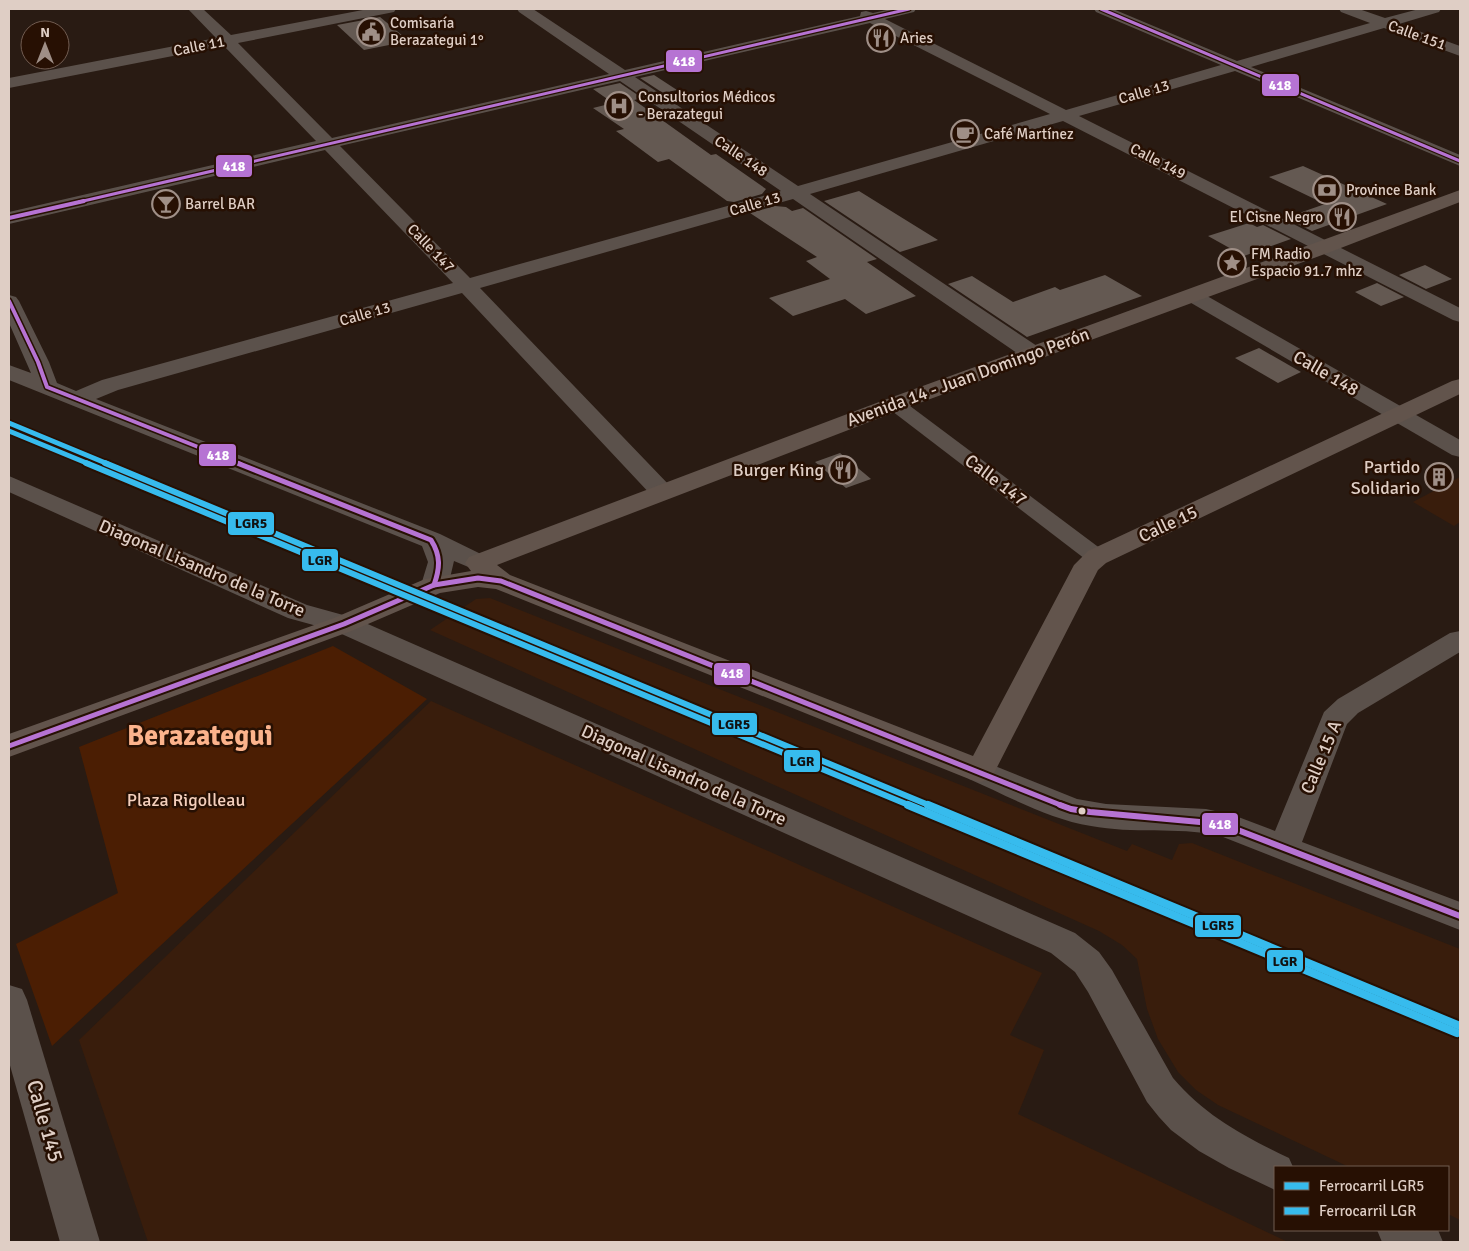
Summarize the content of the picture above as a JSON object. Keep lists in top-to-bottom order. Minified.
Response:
{"streets":{"main road":["Avenida 14 - Juan Domingo Perón","Calle 15"],"street":["Calle 151","Calle 11","Calle 13","Calle 148","Calle 149","Calle 147","Diagonal Lisandro de la Torre","Calle 15 A","Calle 145"]},"crossings":[["Calle 151","Calle 13"],["Calle 11","Calle 147"],["Calle 13","Calle 148"],["Calle 13","Calle 149"],["Calle 13","Calle 147"],["Calle 148","Avenida 14 - Juan Domingo Perón"],["Calle 148","Calle 15"],["Calle 149","Avenida 14 - Juan Domingo Perón"],["Calle 147","Avenida 14 - Juan Domingo Perón"],["Calle 147","Calle 15"]],"districts":["Berazategui"],"parks":["Plaza Rigolleau"],"places":{"public building":["Comisaría Berazategui 1°"],"restaurant":["Aries","El Cisne Negro","Burger King"],"hospital":["Consultorios Médicos - Berazategui"],"cafe":["Café Martínez"],"bank":["Province Bank"],"bar":["Barrel BAR"],"place":["FM Radio Espacio 91.7 mhz"],"building":["Partido Solidario"]},"lines":["transit line 418","rail line LGR5","rail line LGR"],"legend":["Ferrocarril LGR5","Ferrocarril LGR"],"north":"top"}
